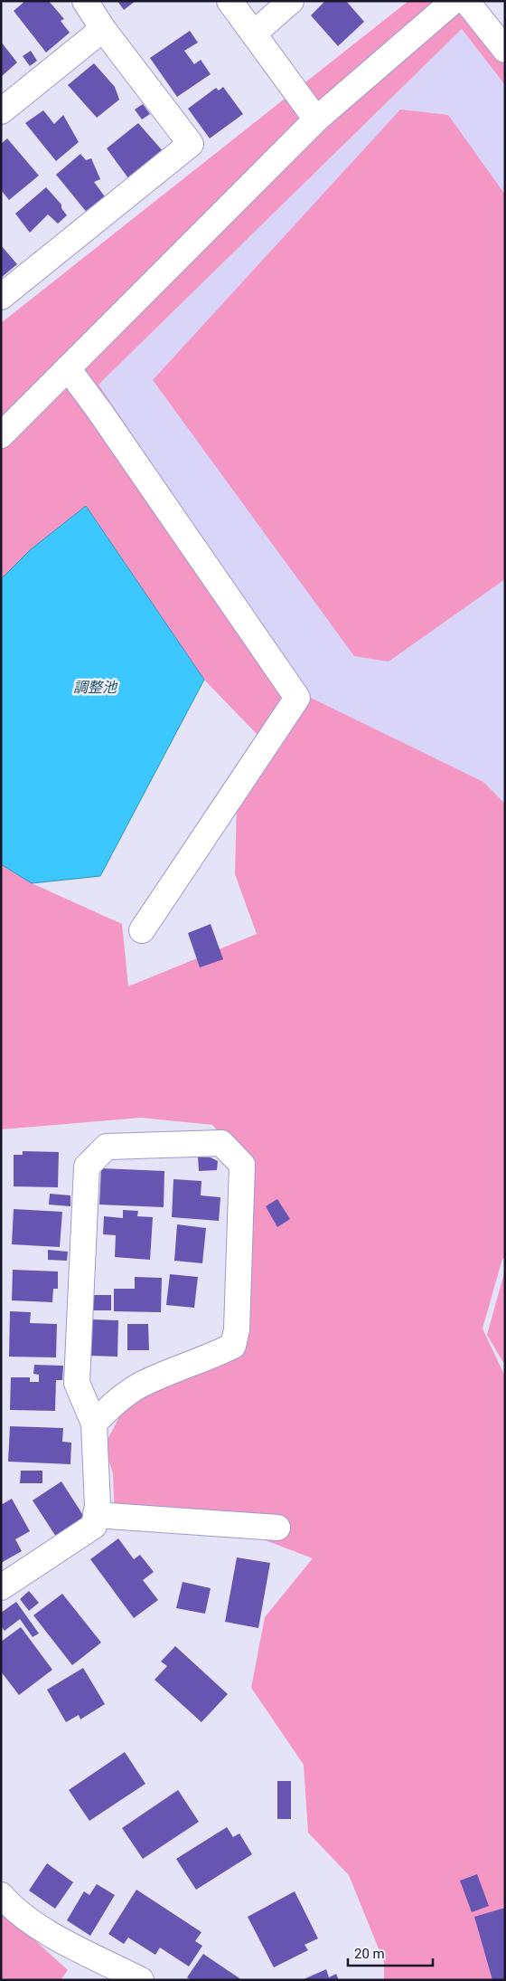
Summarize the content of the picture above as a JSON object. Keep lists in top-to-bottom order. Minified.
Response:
{"water":["調整池"],"scale_bar":"20 m"}
